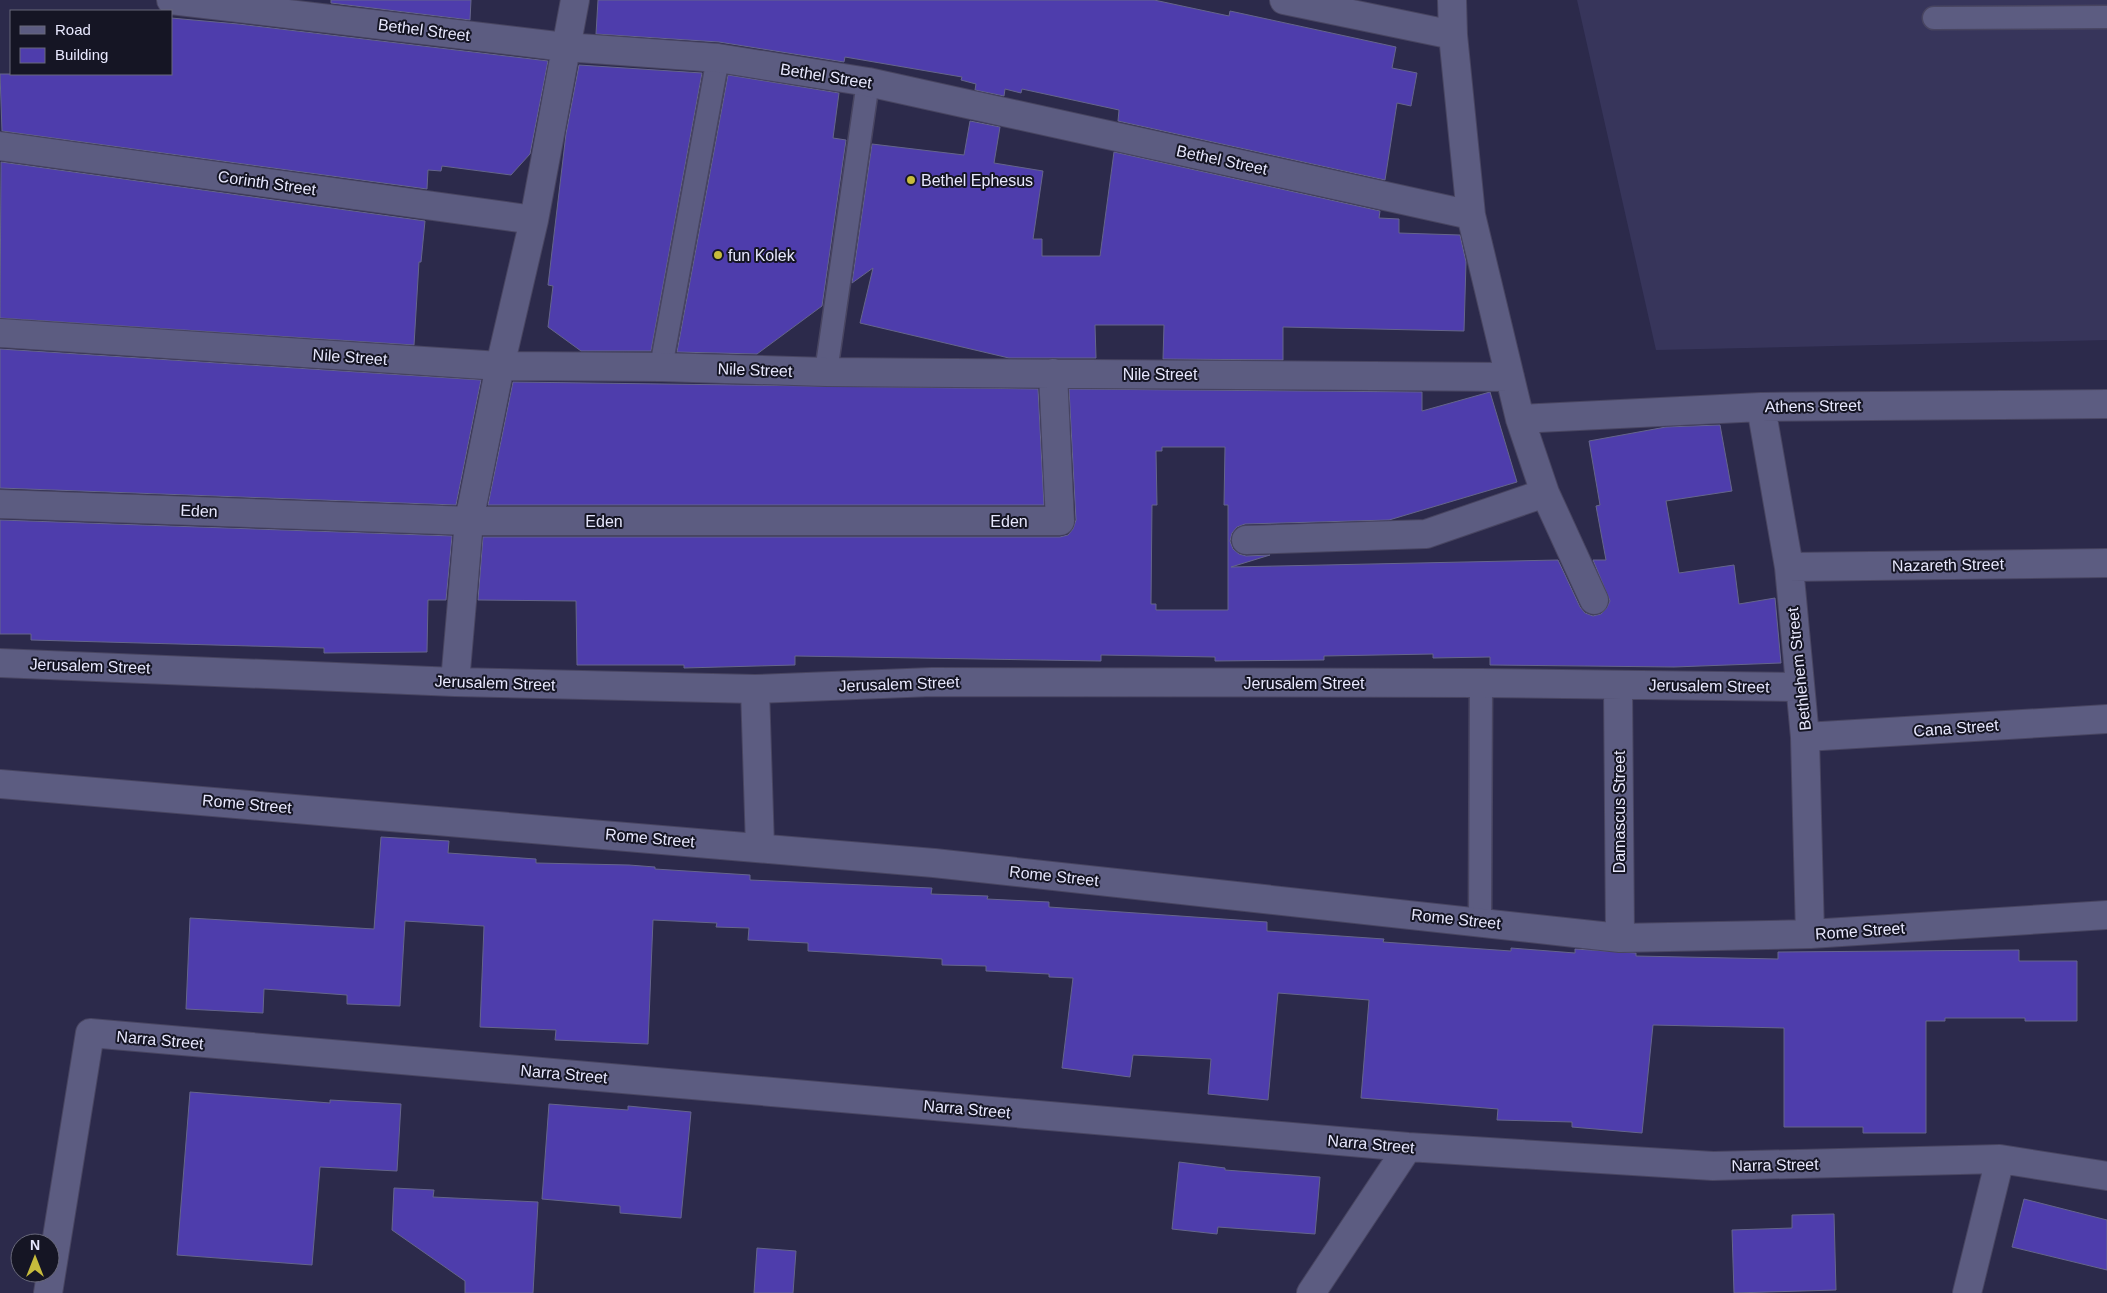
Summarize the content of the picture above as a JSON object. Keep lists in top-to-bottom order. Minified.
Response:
{"streets":{"street":["Bethel Street","Corinth Street","Nile Street","Athens Street","Eden","Nazareth Street","Jerusalem Street","Bethlehem Street","Cana Street","Rome Street","Damascus Street","Narra Street"]},"crossings":[["Nile Street","Eden"],["Athens Street","Bethlehem Street"],["Nazareth Street","Bethlehem Street"],["Jerusalem Street","Bethlehem Street"],["Jerusalem Street","Damascus Street"],["Bethlehem Street","Cana Street"],["Bethlehem Street","Rome Street"],["Rome Street","Damascus Street"]],"places":["Bethel Ephesus","fun Kolek"],"legend":["Road","Building"],"north":"top"}
